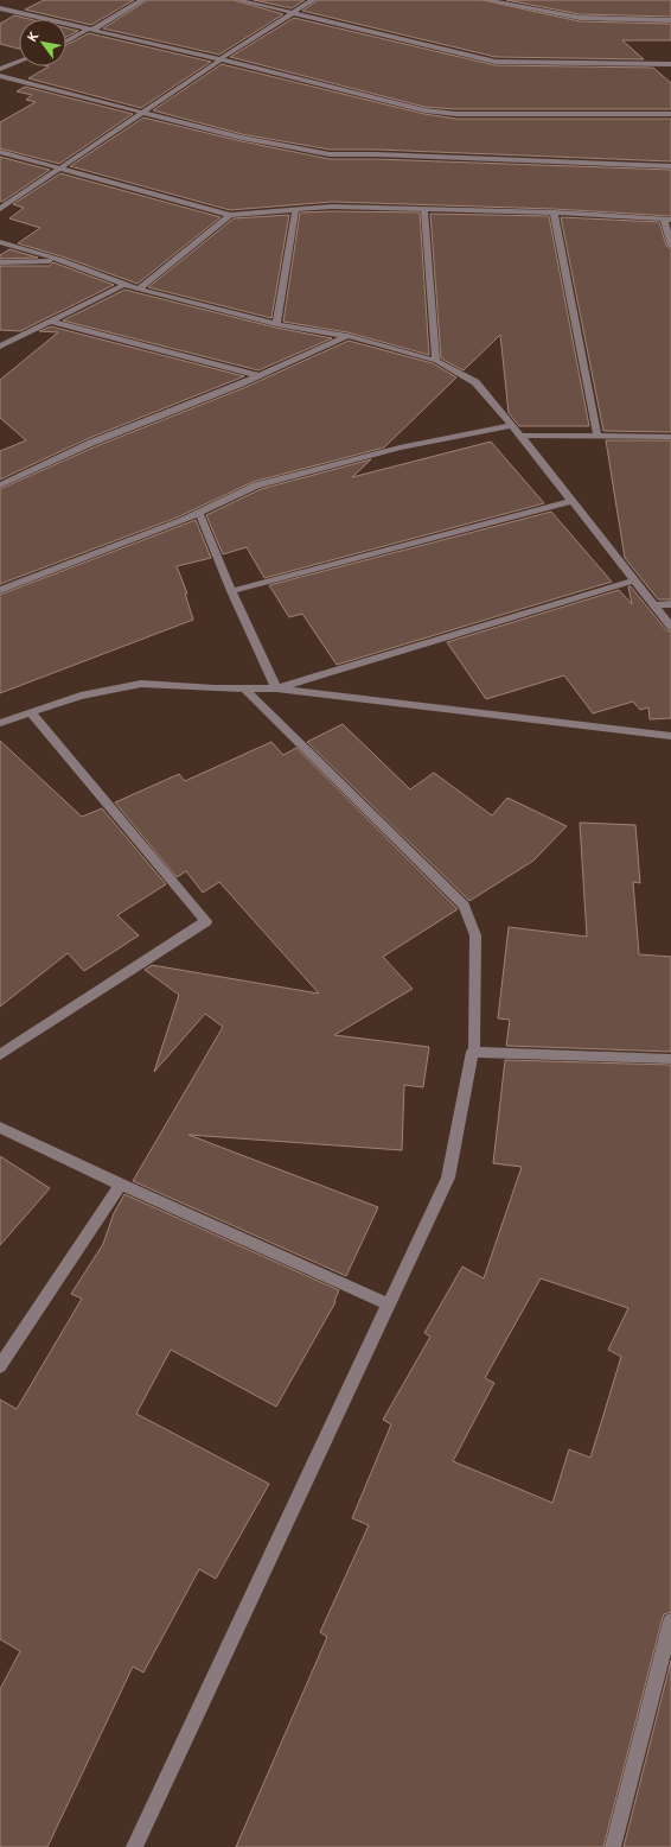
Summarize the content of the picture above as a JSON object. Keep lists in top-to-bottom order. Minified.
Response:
{"north":"top left"}
